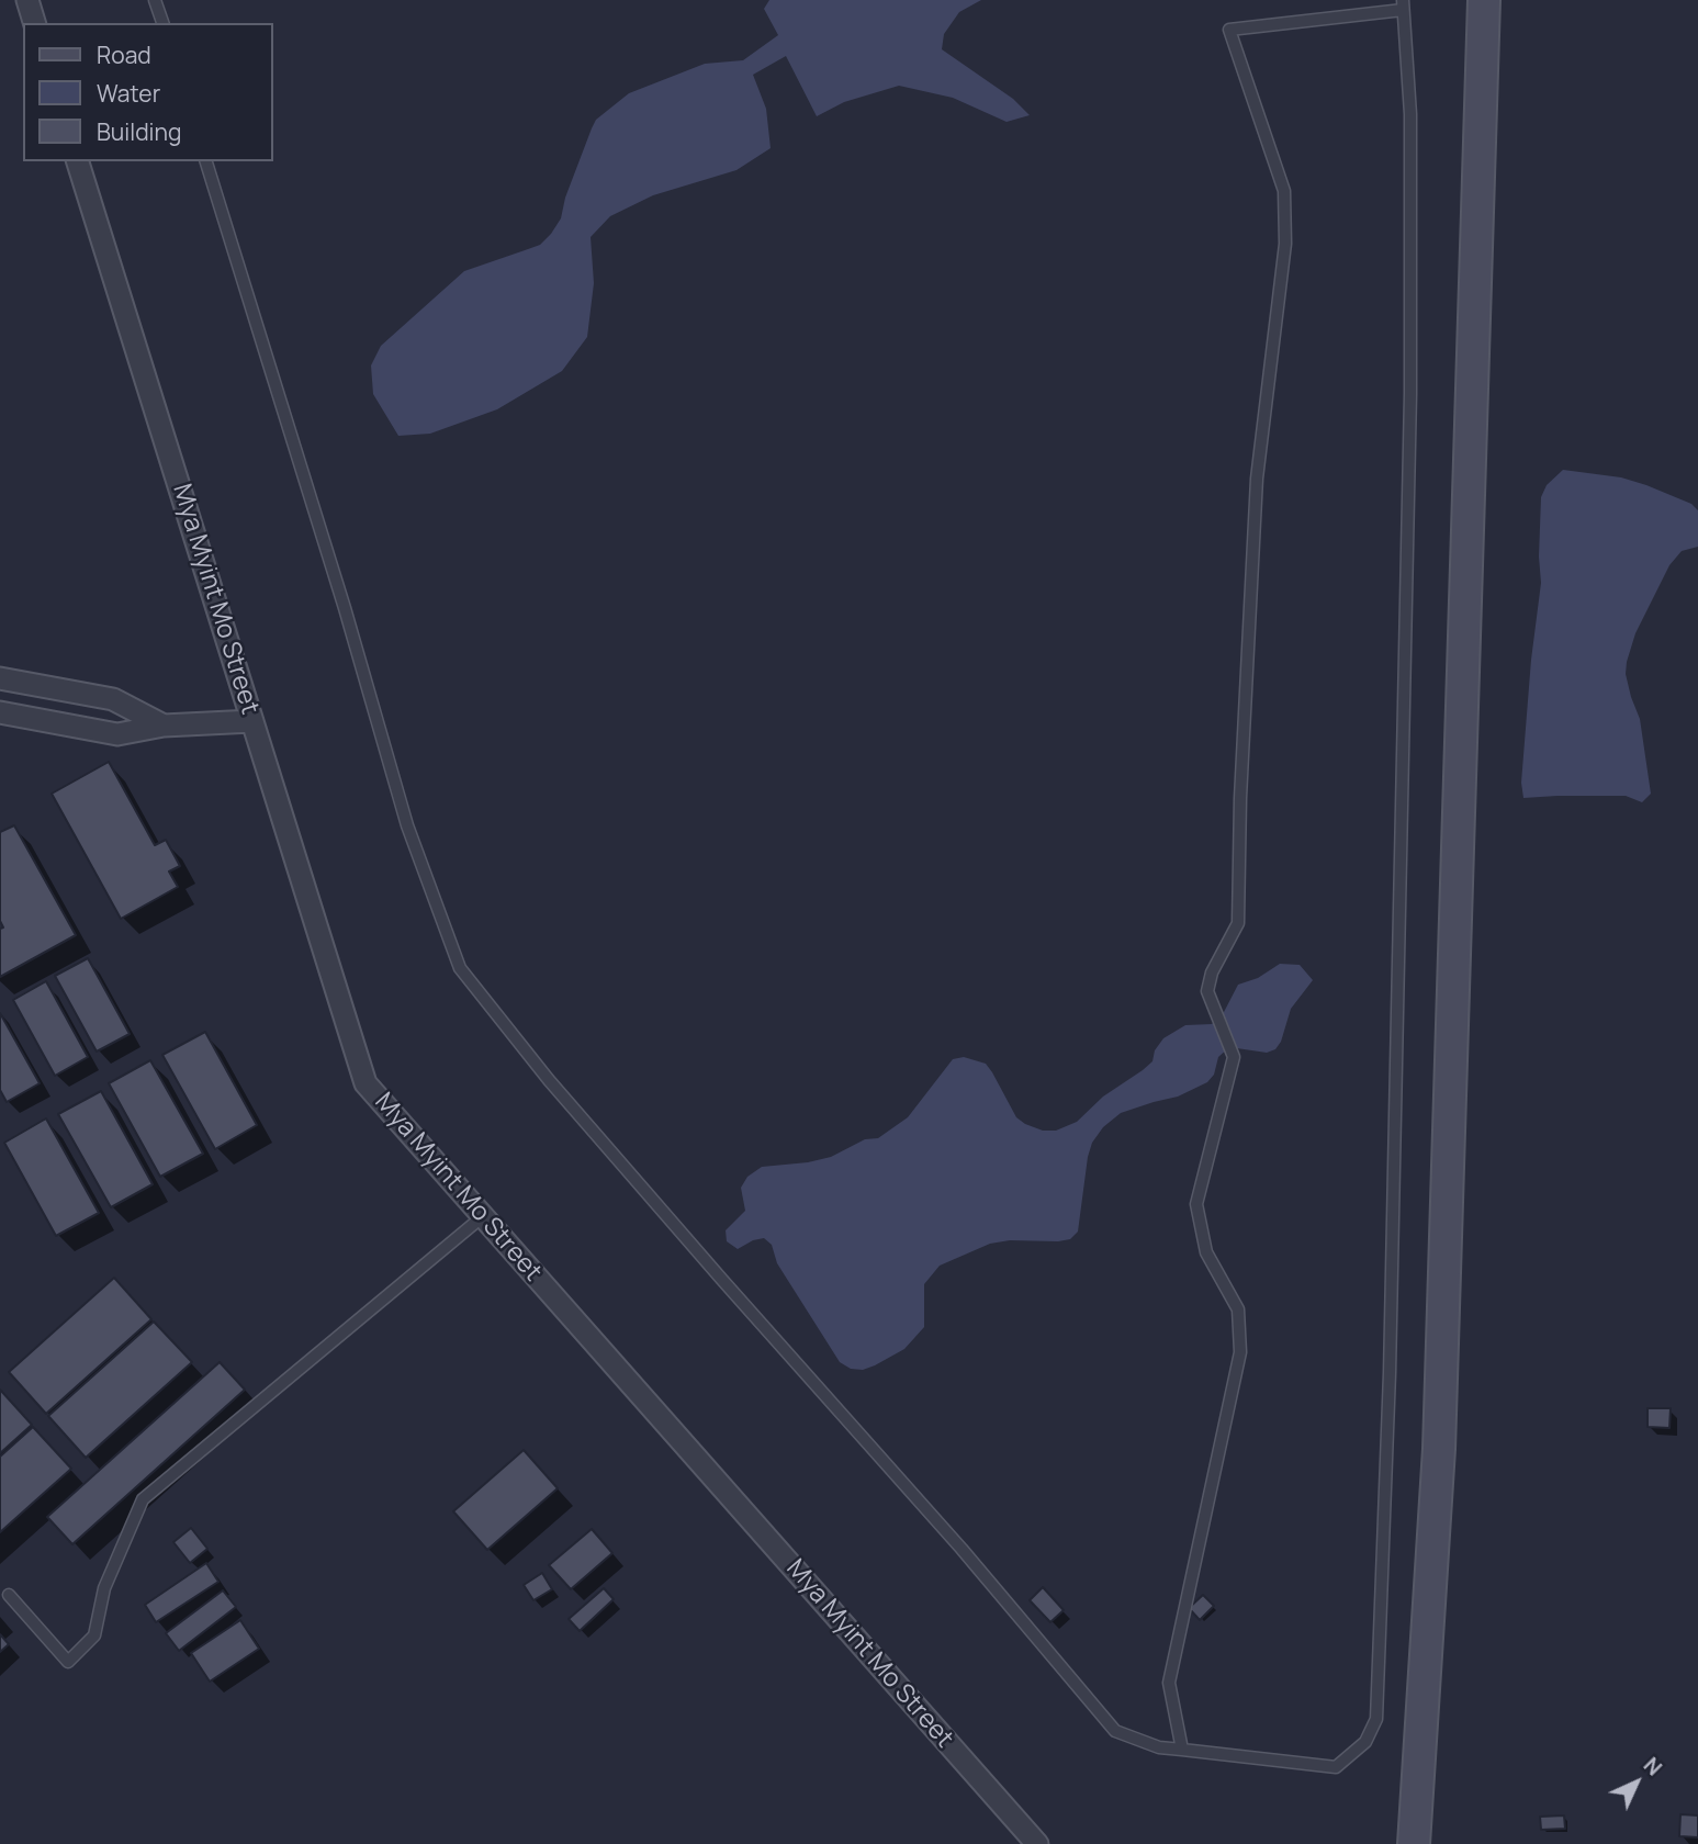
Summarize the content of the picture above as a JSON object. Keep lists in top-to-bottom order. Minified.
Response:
{"streets":{"street":["Mya Myint Mo Street"]},"legend":["Road","Water","Building"],"north":"top right"}
